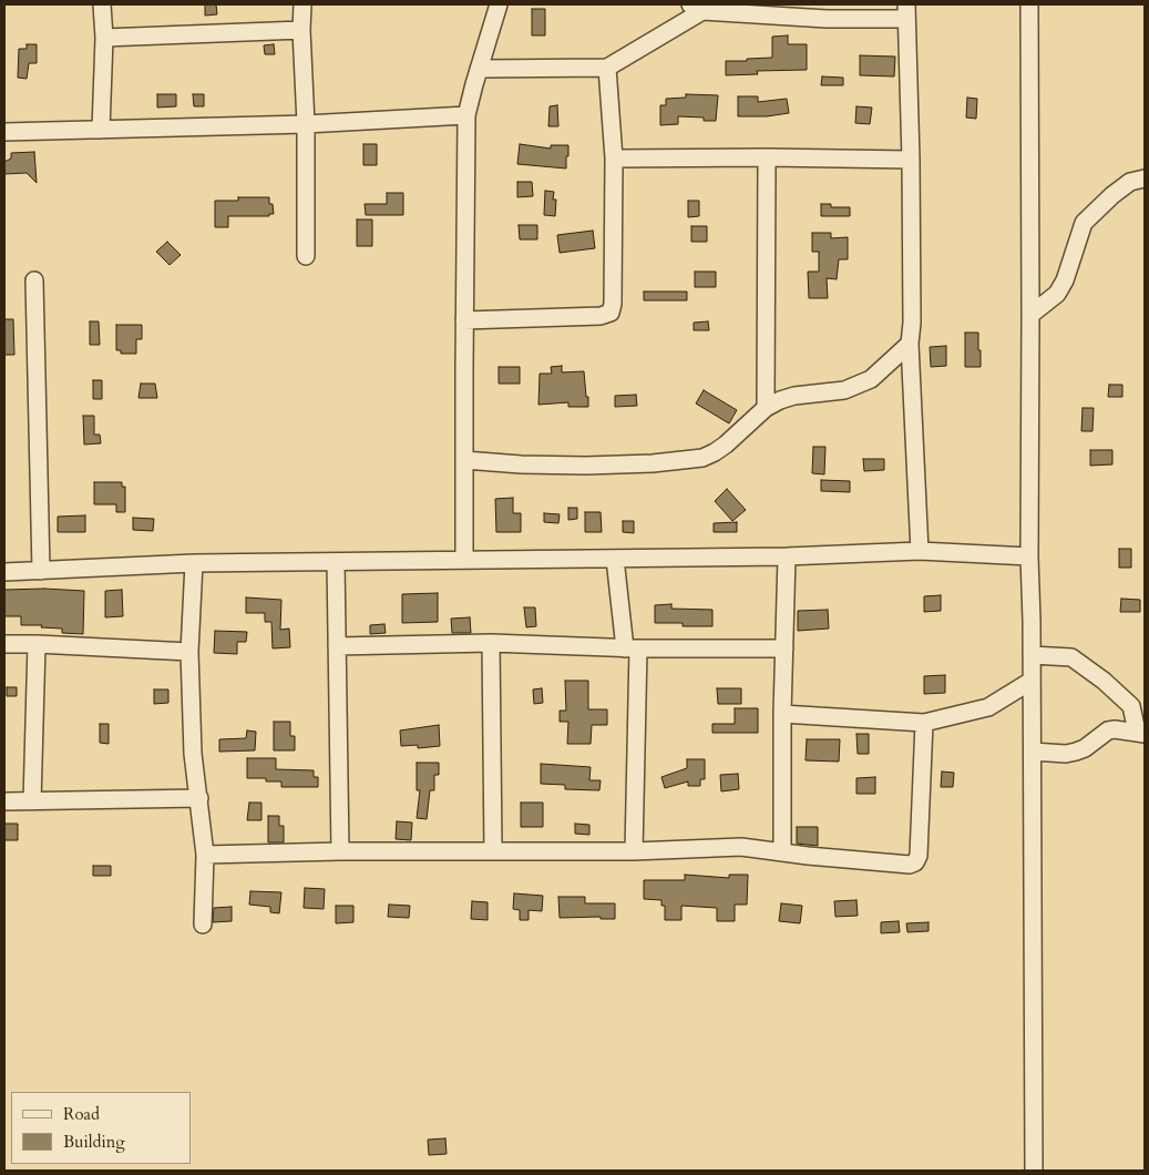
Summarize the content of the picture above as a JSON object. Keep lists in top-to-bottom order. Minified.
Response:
{"legend":["Road","Building"]}
